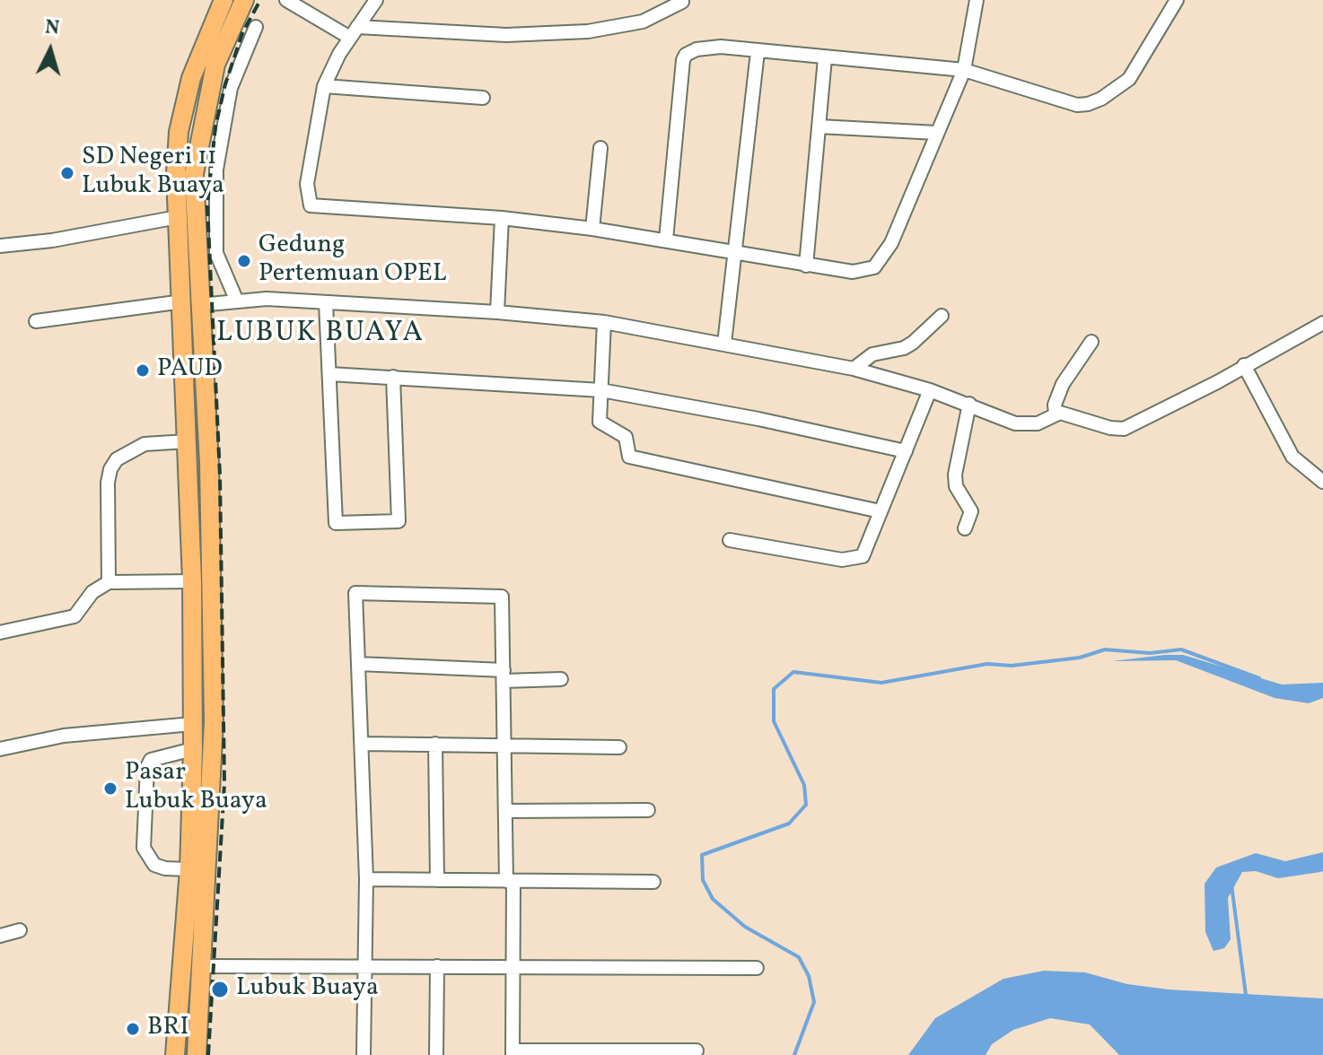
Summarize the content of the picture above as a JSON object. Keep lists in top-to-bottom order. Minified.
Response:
{"districts":["LUBUK BUAYA"],"places":["SD Negeri 11 Lubuk Buaya","Gedung Pertemuan OPEL","PAUD","Pasar Lubuk Buaya","Lubuk Buaya","BRI"],"north":"top"}
